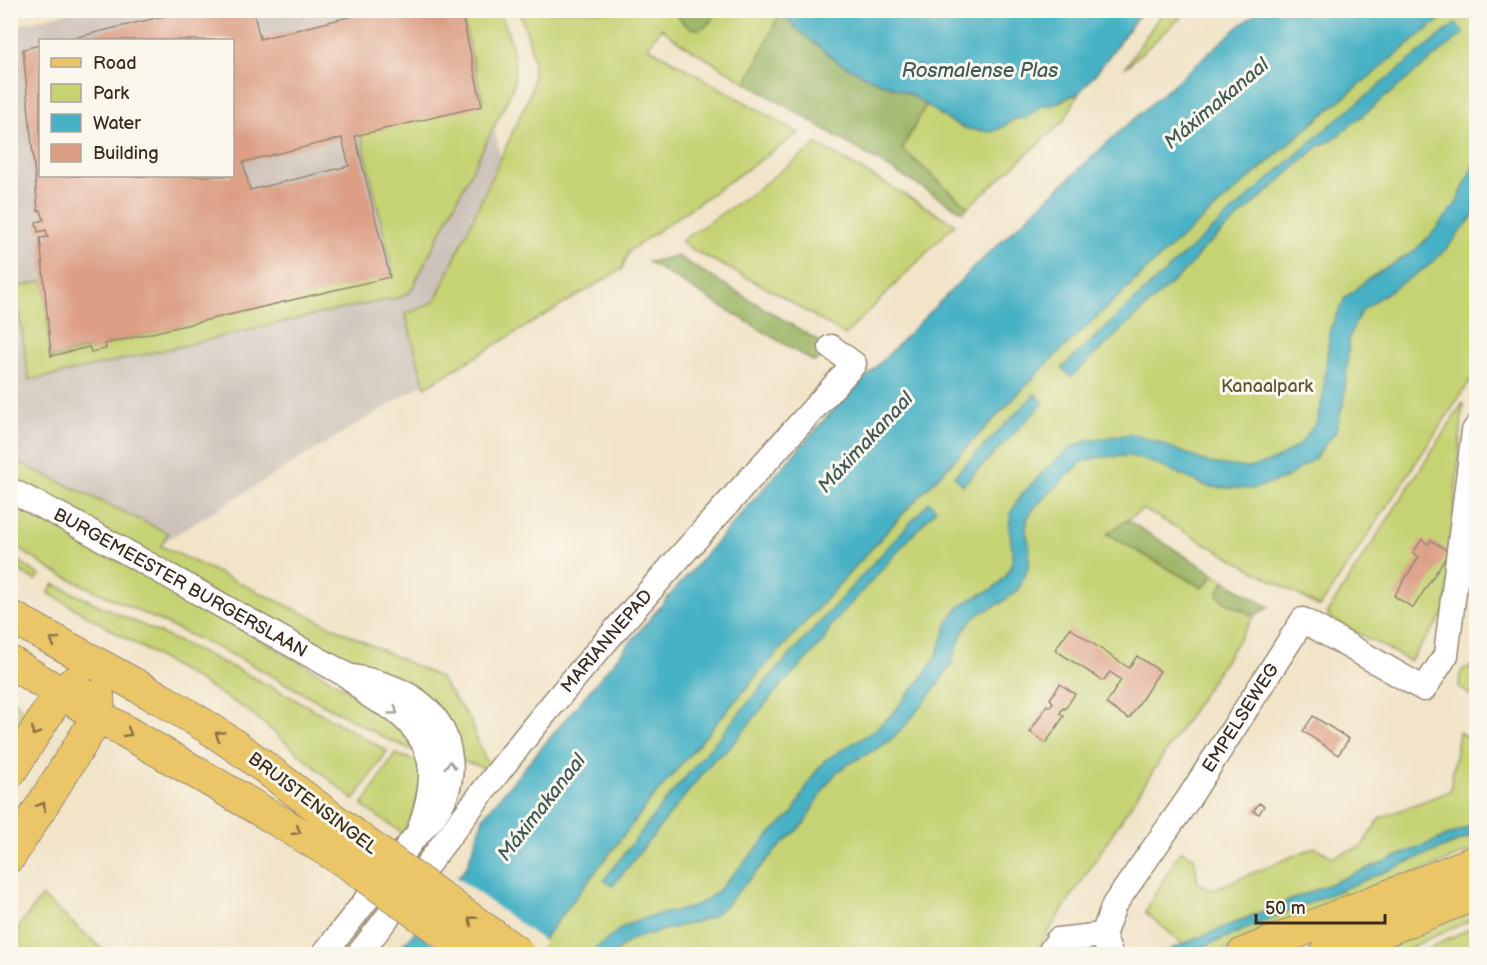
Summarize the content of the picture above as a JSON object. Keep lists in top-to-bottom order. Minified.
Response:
{"streets":{"main road":["BRUISTENSINGEL"],"street":["BURGEMEESTER BURGERSLAAN","MARIANNEPAD","EMPELSEWEG"]},"water":["Rosmalense Plas","Máximakanaal"],"parks":["Kanaalpark"],"legend":["Road","Park","Water","Building"],"scale_bar":"50 m"}
